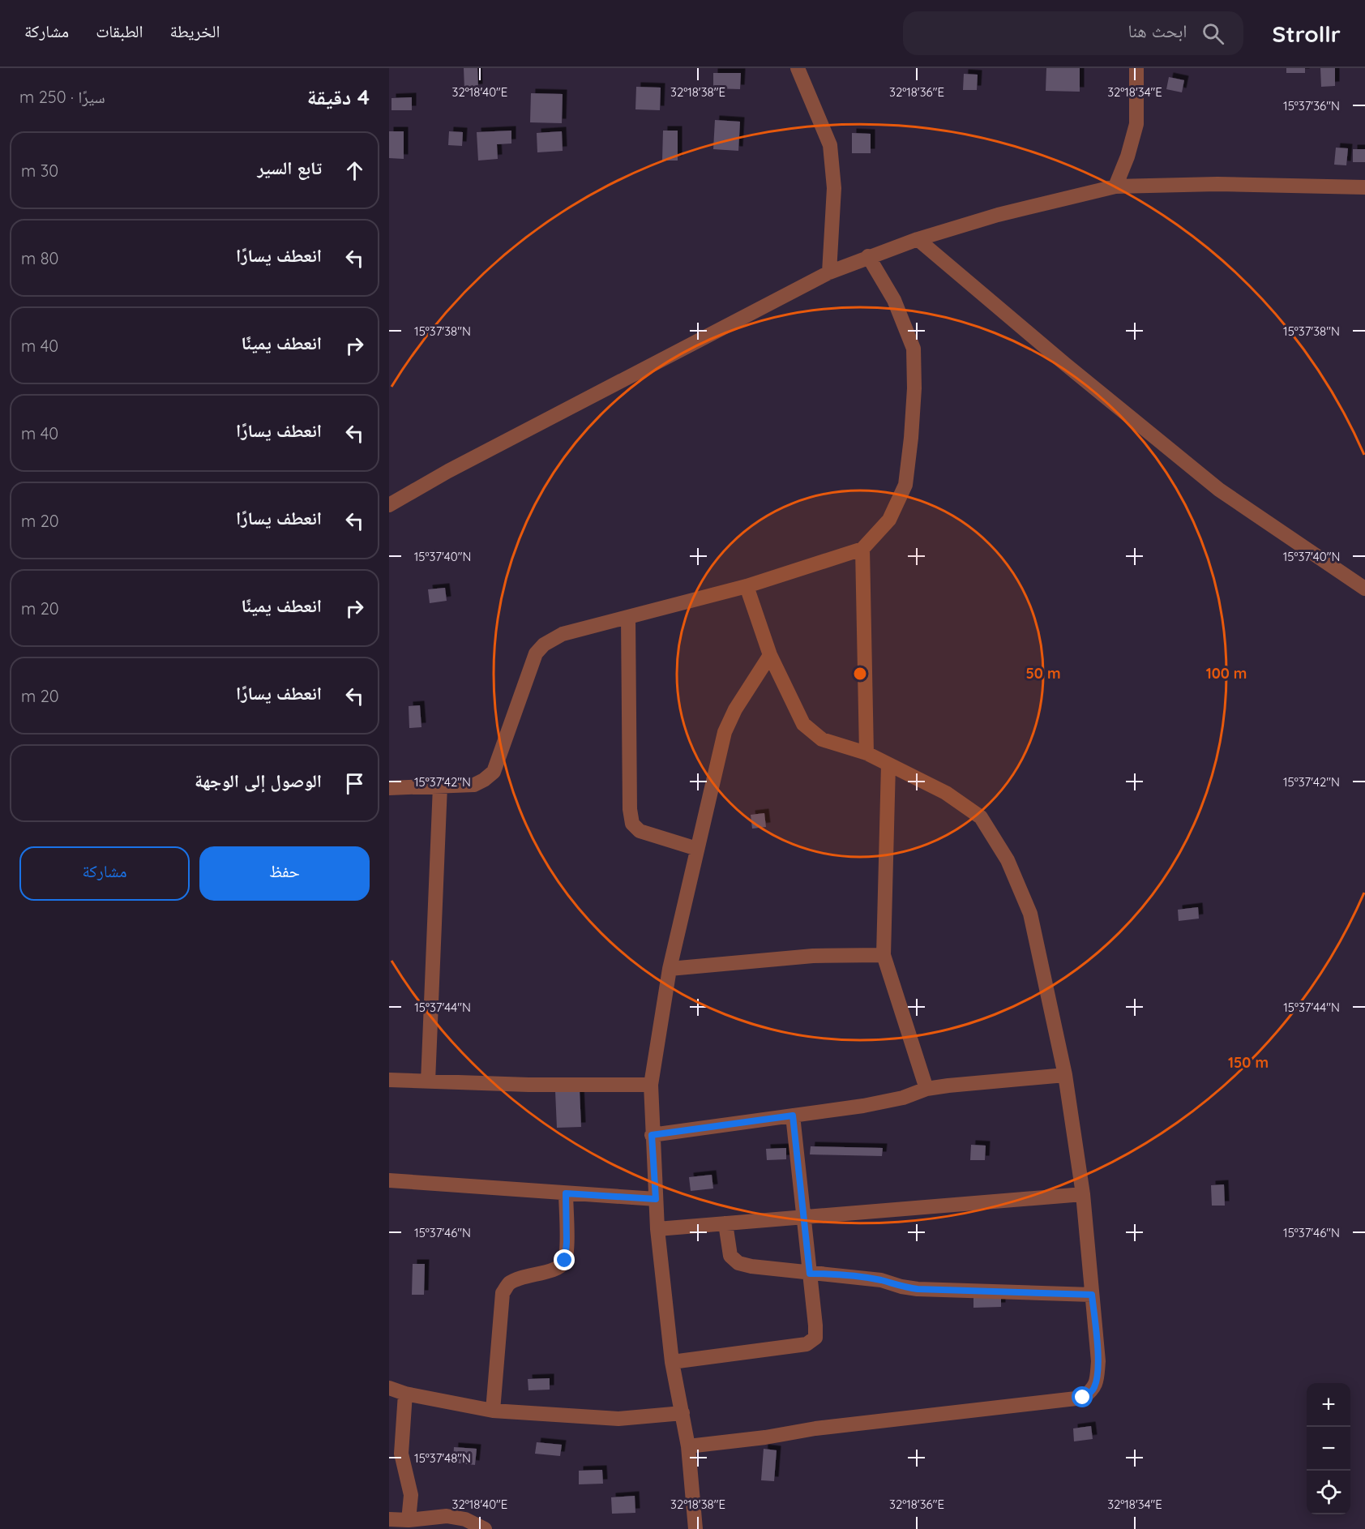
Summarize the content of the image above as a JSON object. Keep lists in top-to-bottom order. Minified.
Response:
{"page":{"header":"Strollr","search":"ابحث هنا","nav":["الخريطة","الطبقات","مشاركة"],"heading":["4 دقيقة","سيرًا · 250 m"],"list":[["تابع السير","30 m"],["انعطف يسارًا","80 m"],["انعطف يمينًا","40 m"],["انعطف يسارًا","40 m"],["انعطف يسارًا","20 m"],["انعطف يمينًا","20 m"],["انعطف يسارًا","20 m"],"الوصول إلى الوجهة"],"buttons":["حفظ","مشاركة"],"map_buttons":["+","−"]},"coordinates":["32°18'40\"E","32°18'38\"E","32°18'36\"E","32°18'34\"E","15°37'36\"N","15°37'38\"N","15°37'40\"N","15°37'42\"N","15°37'44\"N","15°37'46\"N","15°37'48\"N"],"rings":["50 m","100 m","150 m"]}
